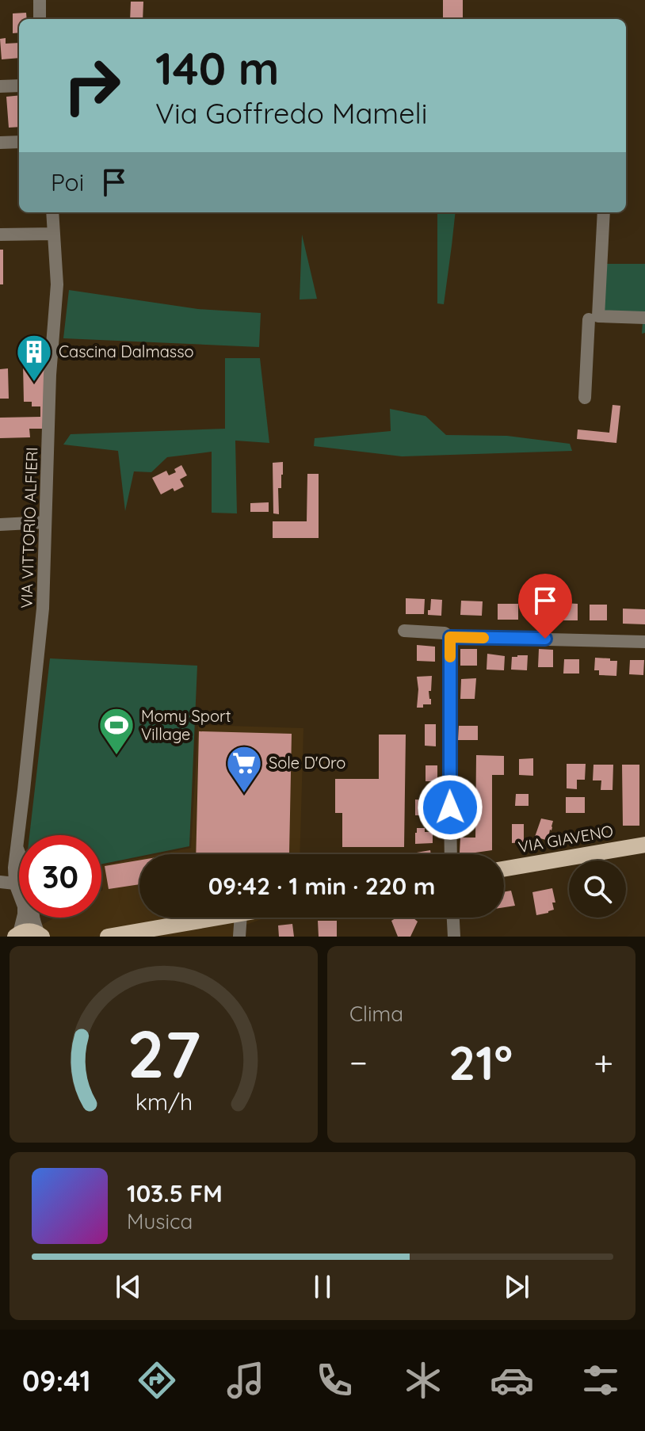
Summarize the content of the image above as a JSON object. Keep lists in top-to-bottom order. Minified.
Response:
{"streets":{"main road":["VIA GIAVENO"],"street":["VIA VITTORIO ALFIERI"]},"places":{"building":["Cascina Dalmasso"],"sports":["Momy Sport Village"],"supermarket":["Sole D'Oro"]},"page":{"turn":["140 m","Via Goffredo Mameli"],"then":"Poi","limit":"30","trip":"09:42 · 1 min · 220 m","tile":"Clima","heat":["−","21°","+"],"song":["103.5 FM","Musica"],"tabs":"09:41","gauge":["27","km/h"]}}
